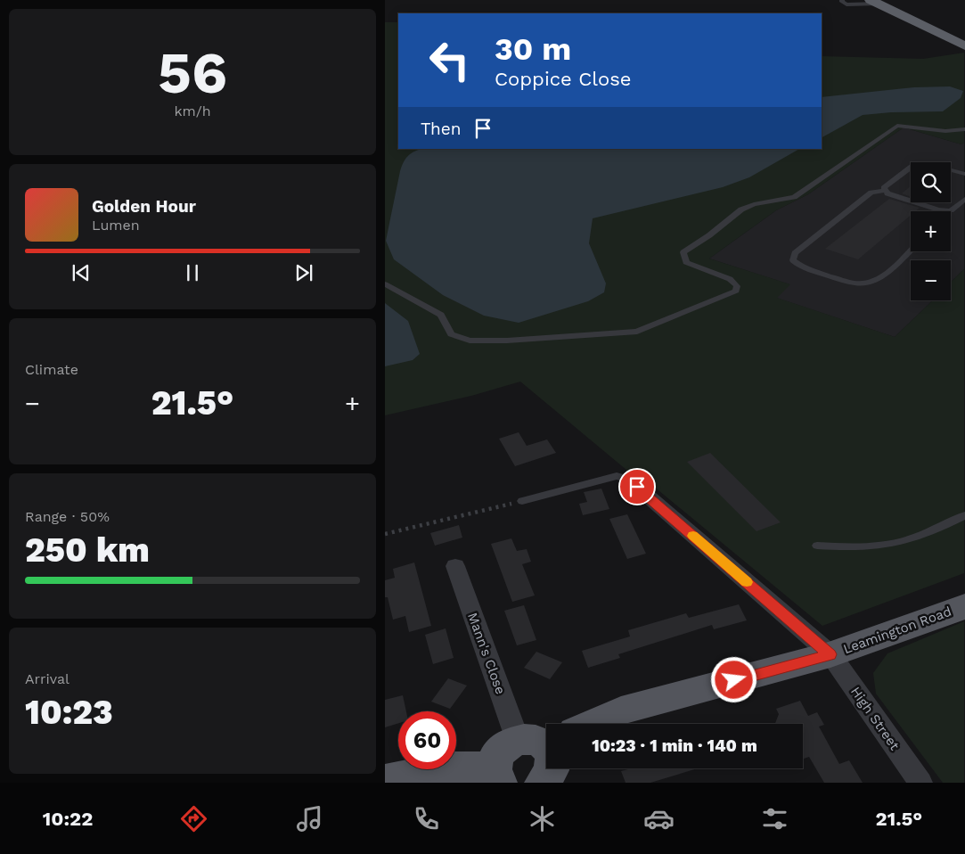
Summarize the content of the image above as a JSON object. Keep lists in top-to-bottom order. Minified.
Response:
{"streets":{"main road":["Leamington Road"],"street":["Mann's Close","High Street"]},"crossings":[["Leamington Road","Mann's Close"],["Leamington Road","High Street"]],"page":{"tile":[["56","km/h"],"Climate",["Range · 50%","250 km"],["Arrival","10:23"]],"turn":["30 m","Coppice Close"],"then":"Then","map_buttons":["+","−"],"song":["Golden Hour","Lumen"],"heat":["−","21.5°","+"],"limit":"60","trip":"10:23 · 1 min · 140 m","tabs":["10:22","21.5°"]}}
